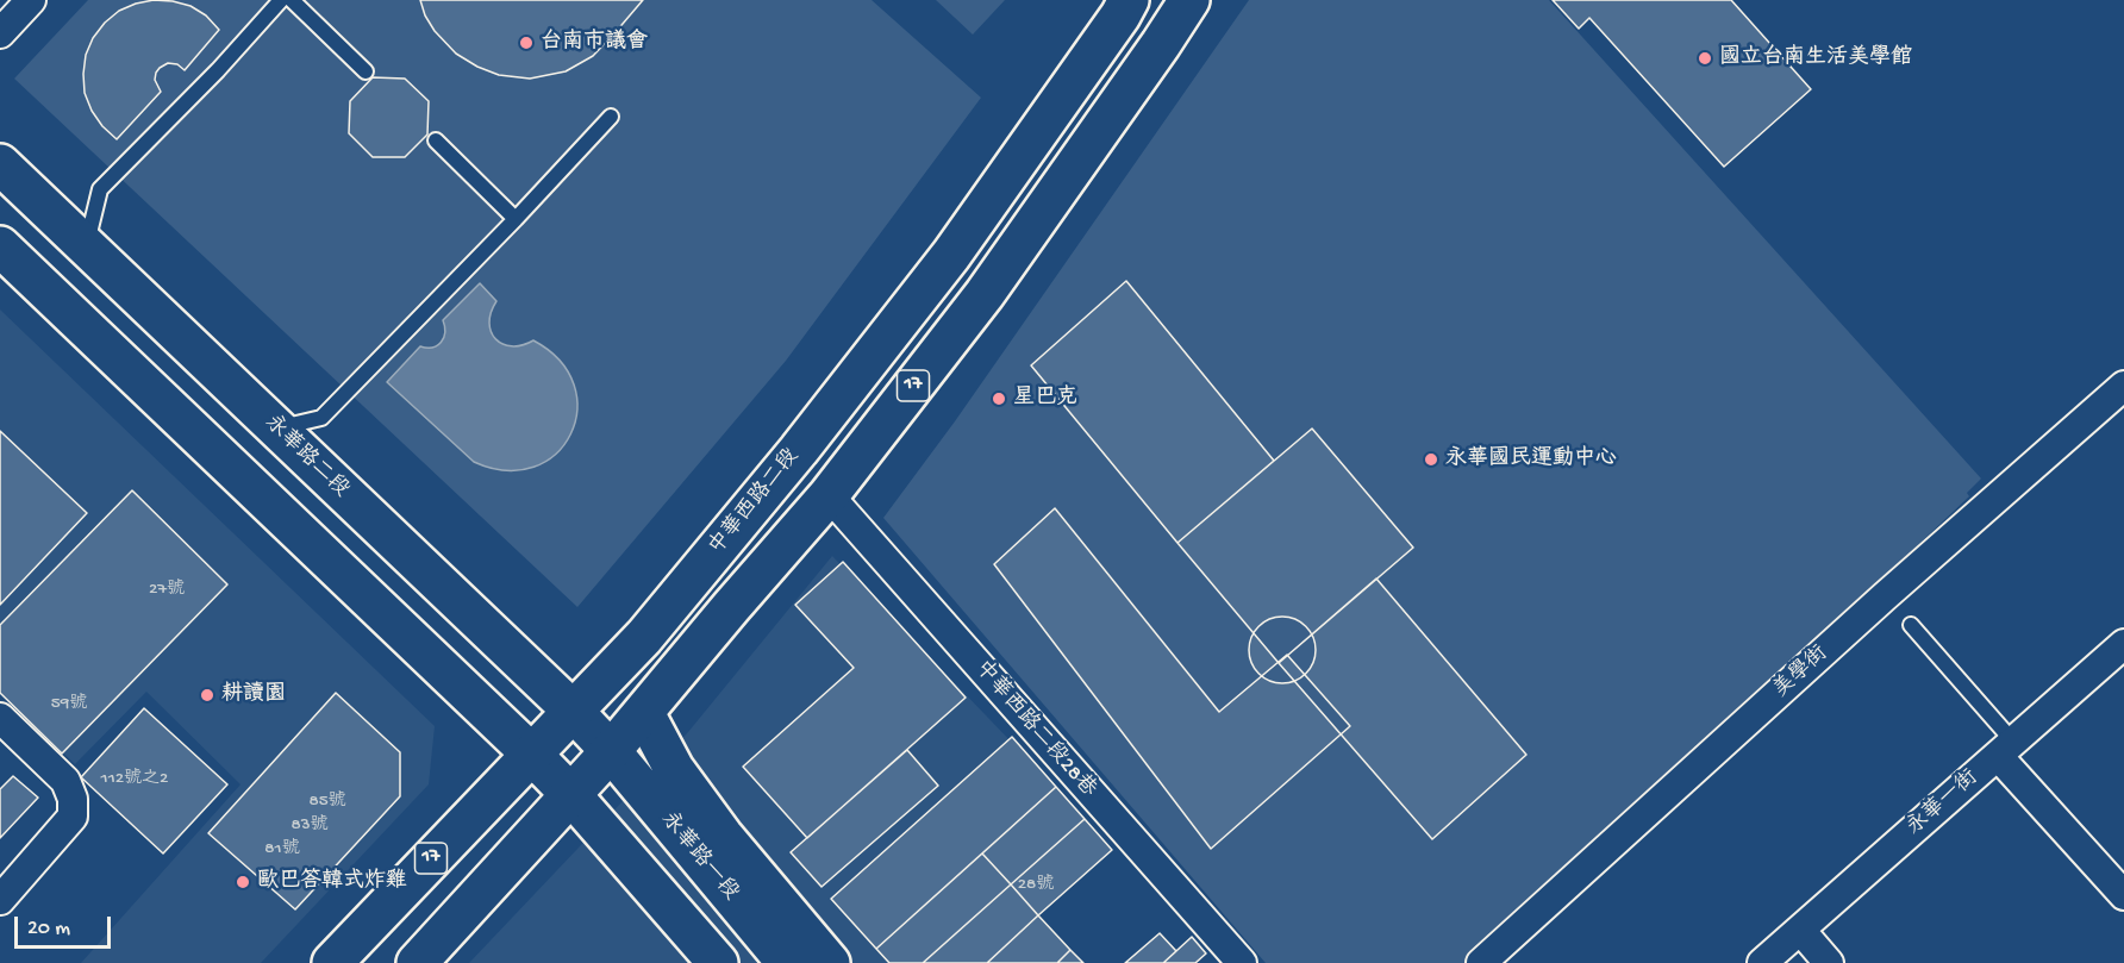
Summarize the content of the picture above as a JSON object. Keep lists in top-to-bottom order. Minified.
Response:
{"streets":{"main road":["17","永華路二段","中華西路二段","永華路一段"],"street":["美學街","中華西路二段28巷","永華一街"]},"crossings":[["17","永華路二段"],["17","中華西路二段28巷"],["17","永華路一段"],["永華路二段","中華西路二段"],["永華路二段","永華路一段"]],"places":["台南市議會","國立台南生活美學館","星巴克","永華國民運動中心","耕讀園","歐巴答韓式炸雞"],"house_numbers":["27號","59號","112號之2","85號","83號","81號","28號"],"scale_bar":"20 m"}
